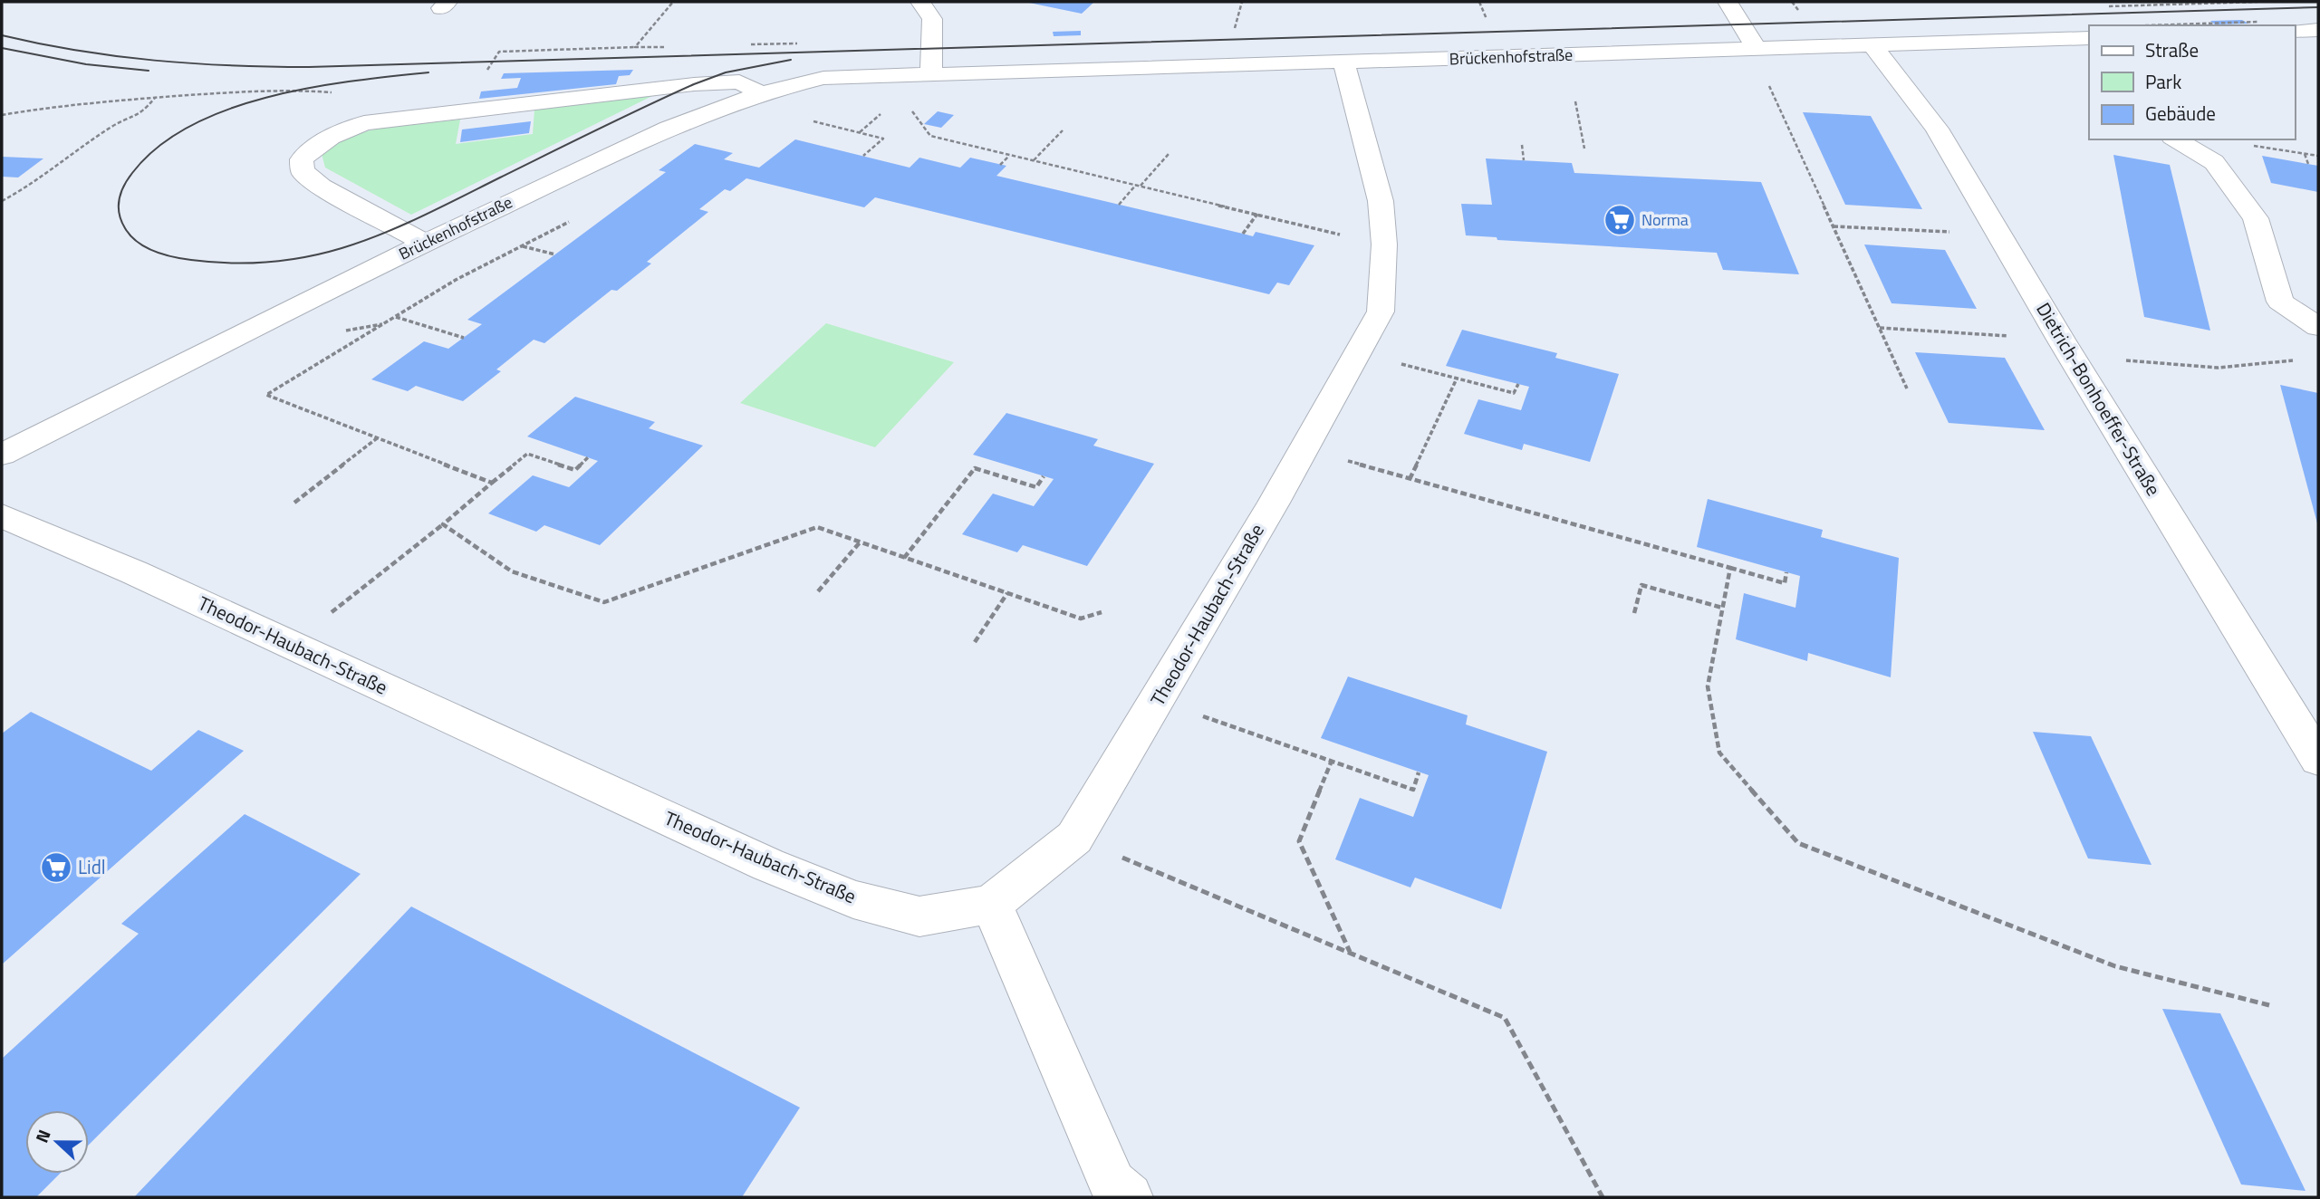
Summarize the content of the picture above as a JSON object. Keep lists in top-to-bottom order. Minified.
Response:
{"streets":{"street":["Brückenhofstraße","Dietrich-Bonhoeffer-Straße","Theodor-Haubach-Straße"]},"crossings":[["Brückenhofstraße","Dietrich-Bonhoeffer-Straße"],["Brückenhofstraße","Theodor-Haubach-Straße"]],"places":{"supermarket":["Norma","Lidl"]},"legend":["Straße","Park","Gebäude"],"north":"left"}
